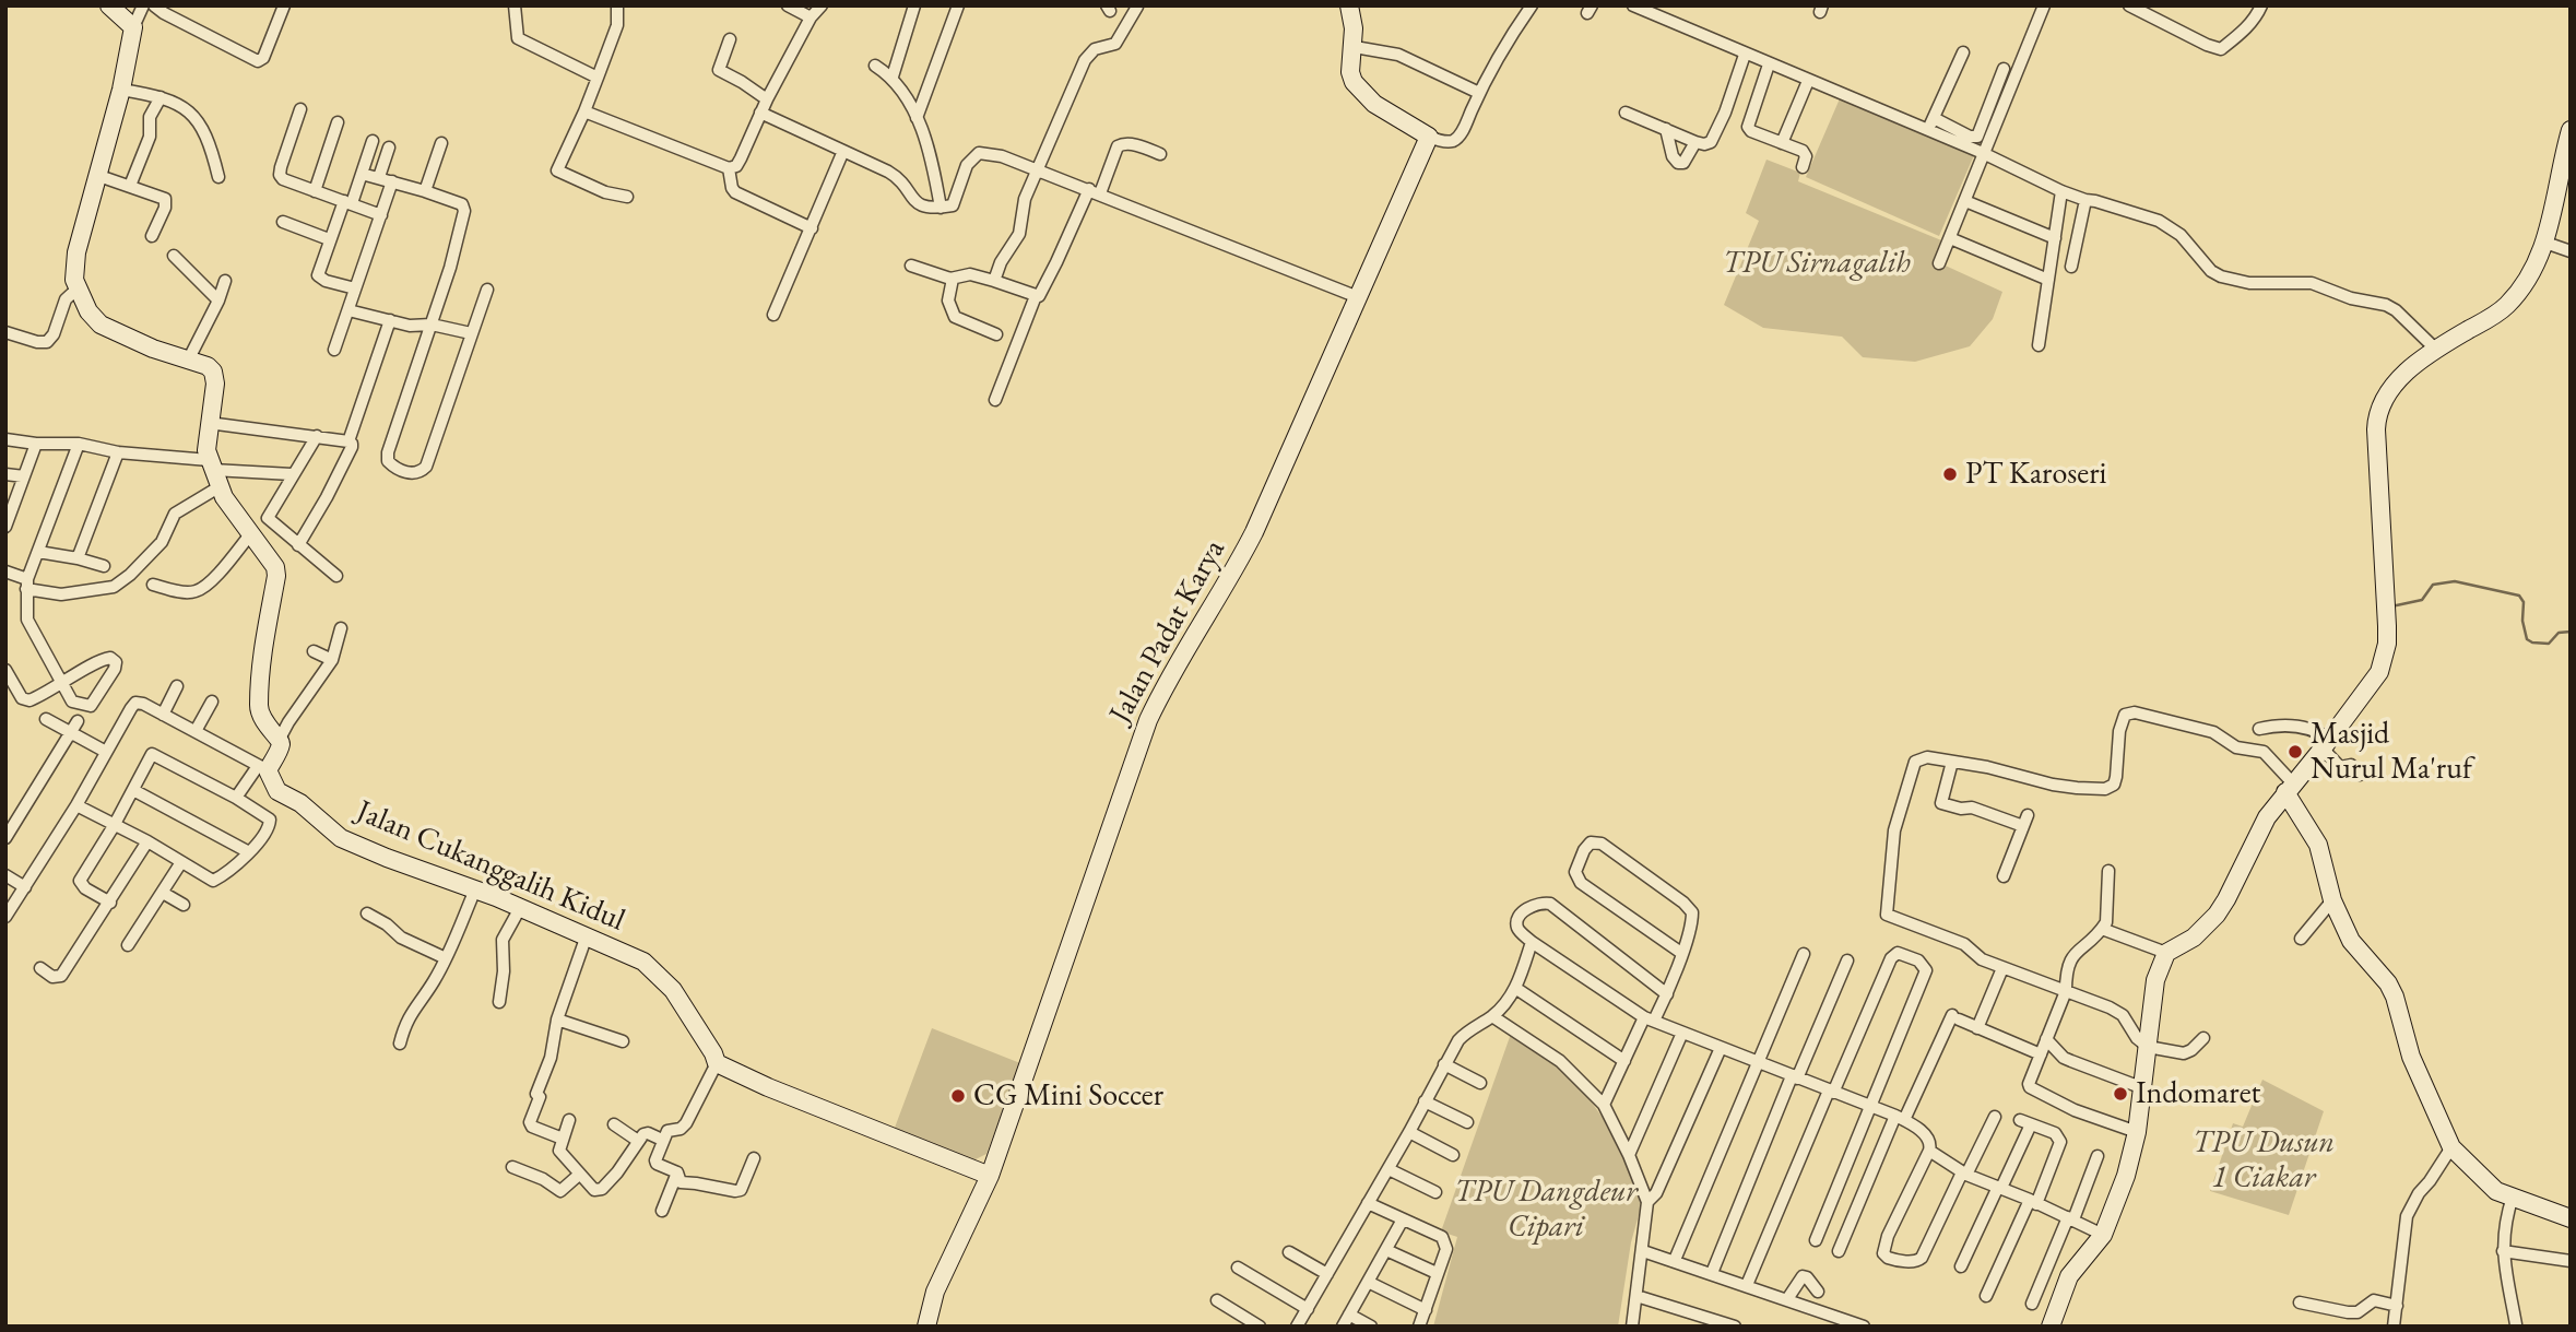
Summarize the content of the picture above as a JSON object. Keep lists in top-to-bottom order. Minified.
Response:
{"streets":{"street":["Jalan Padat Karya","Jalan Cukanggalih Kidul"]},"parks":["TPU Sirnagalih","TPU Dusun 1 Ciakar","TPU Dangdeur Cipari"],"places":["PT Karoseri","Masjid Nurul Ma'ruf","Indomaret","CG Mini Soccer"]}
